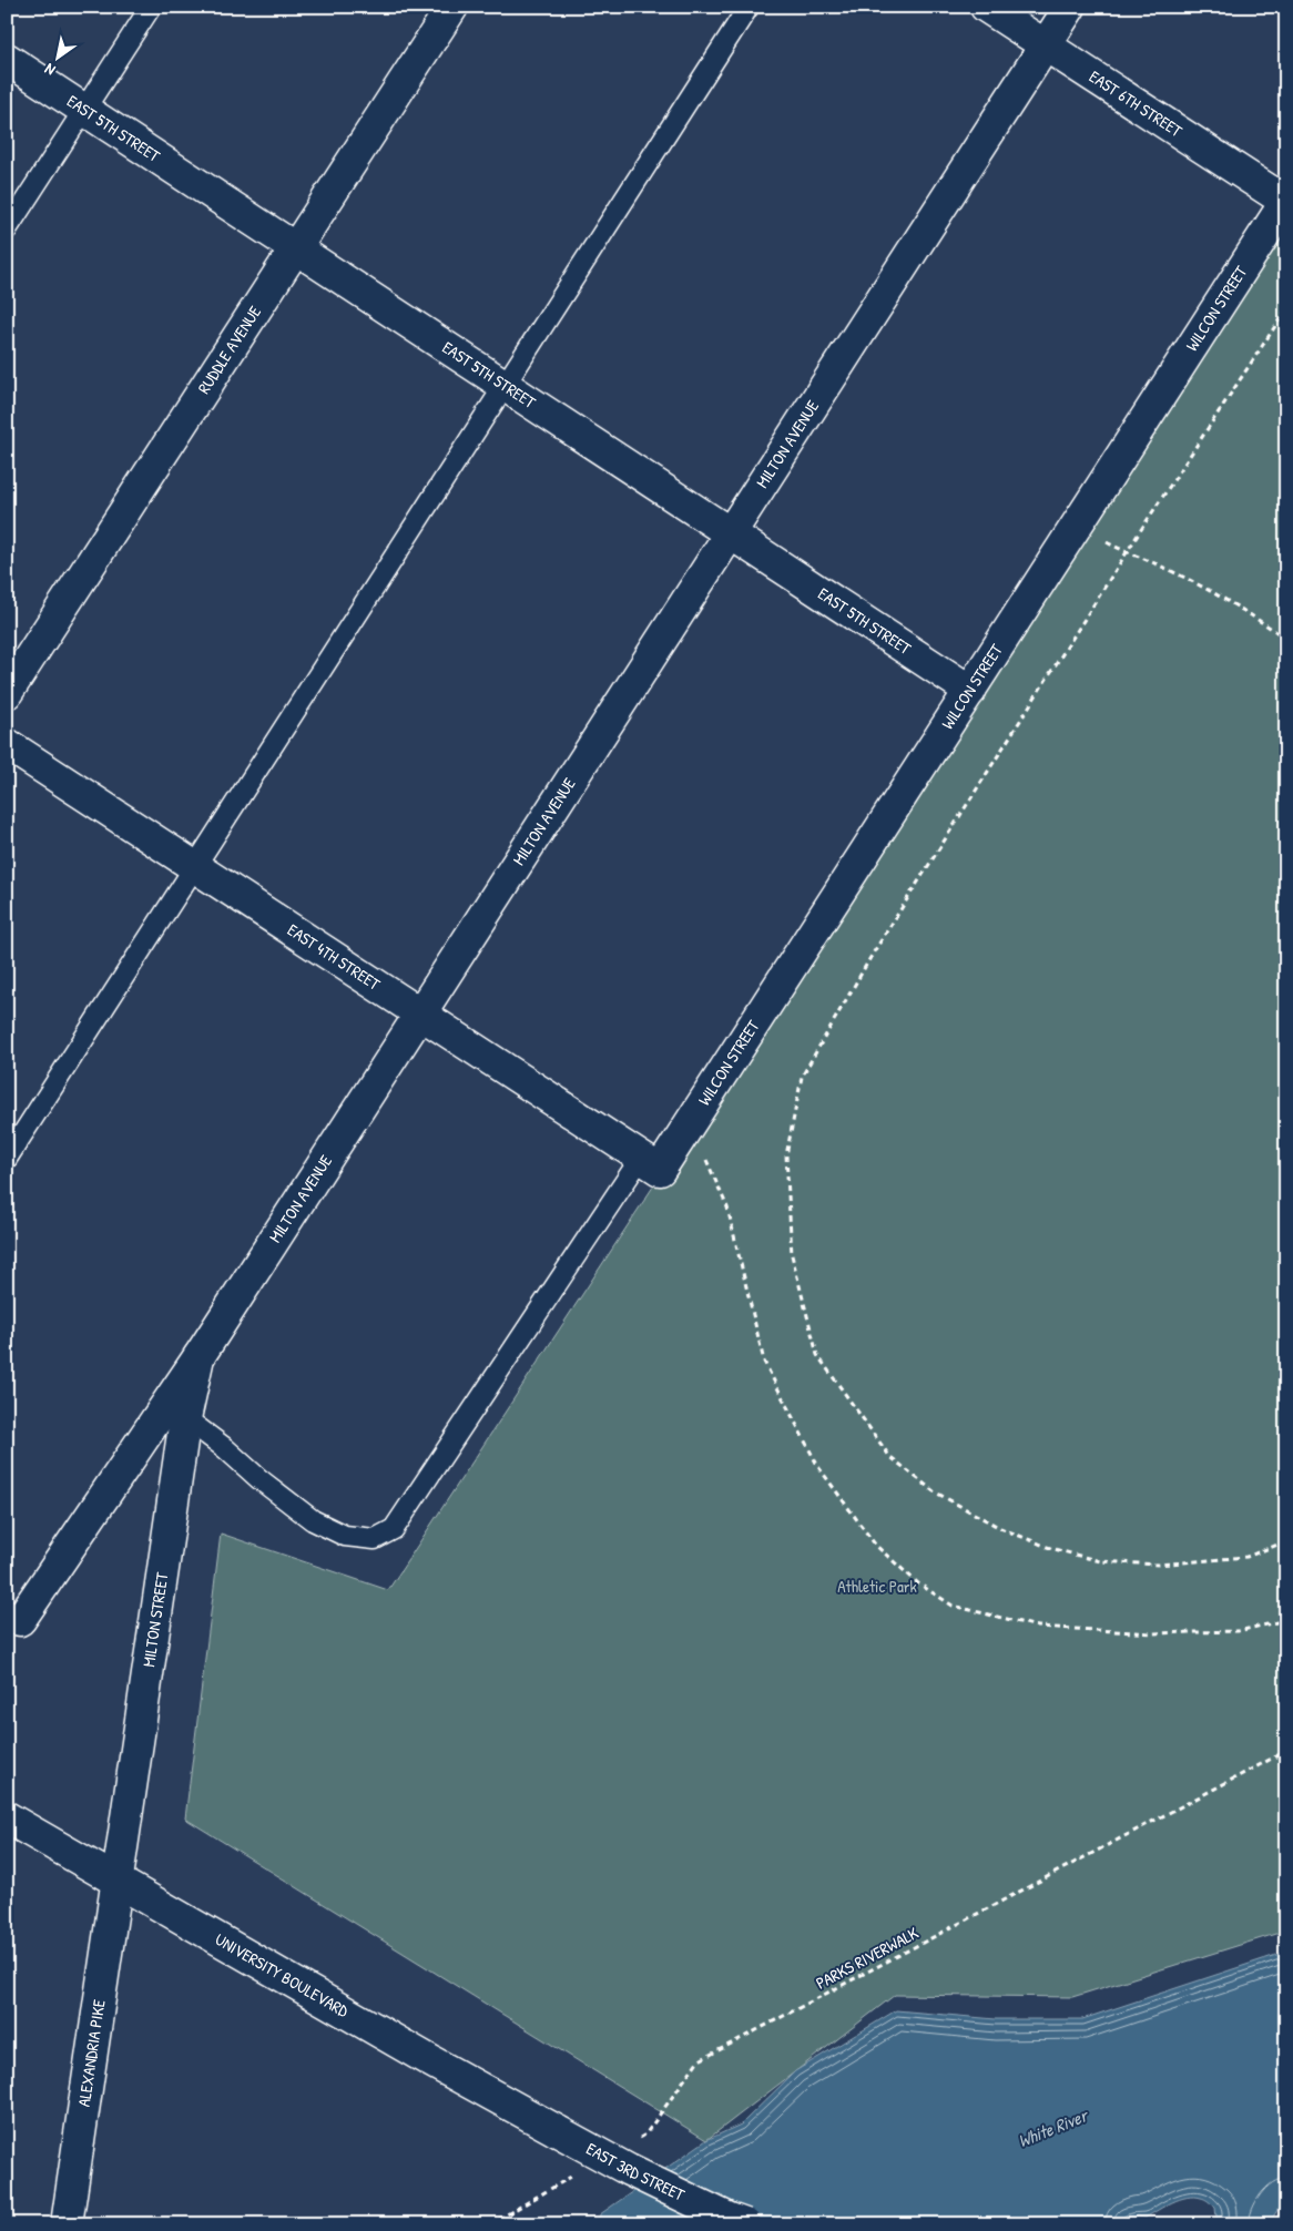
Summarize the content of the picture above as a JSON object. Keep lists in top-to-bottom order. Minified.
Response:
{"streets":{"street":["EAST 6TH STREET","EAST 5TH STREET","WILCON STREET","RUDDLE AVENUE","MILTON AVENUE","EAST 4TH STREET","MILTON STREET","UNIVERSITY BOULEVARD","ALEXANDRIA PIKE","EAST 3RD STREET"],"path":["PARKS RIVERWALK"]},"crossings":[["EAST 6TH STREET","WILCON STREET"],["EAST 6TH STREET","MILTON AVENUE"],["EAST 5TH STREET","WILCON STREET"],["EAST 5TH STREET","RUDDLE AVENUE"],["EAST 5TH STREET","MILTON AVENUE"],["WILCON STREET","EAST 4TH STREET"],["MILTON AVENUE","EAST 4TH STREET"],["MILTON AVENUE","MILTON STREET"],["MILTON STREET","UNIVERSITY BOULEVARD"],["MILTON STREET","ALEXANDRIA PIKE"],["UNIVERSITY BOULEVARD","ALEXANDRIA PIKE"],["UNIVERSITY BOULEVARD","EAST 3RD STREET"]],"water":["White River"],"parks":["Athletic Park"],"north":"bottom left"}
